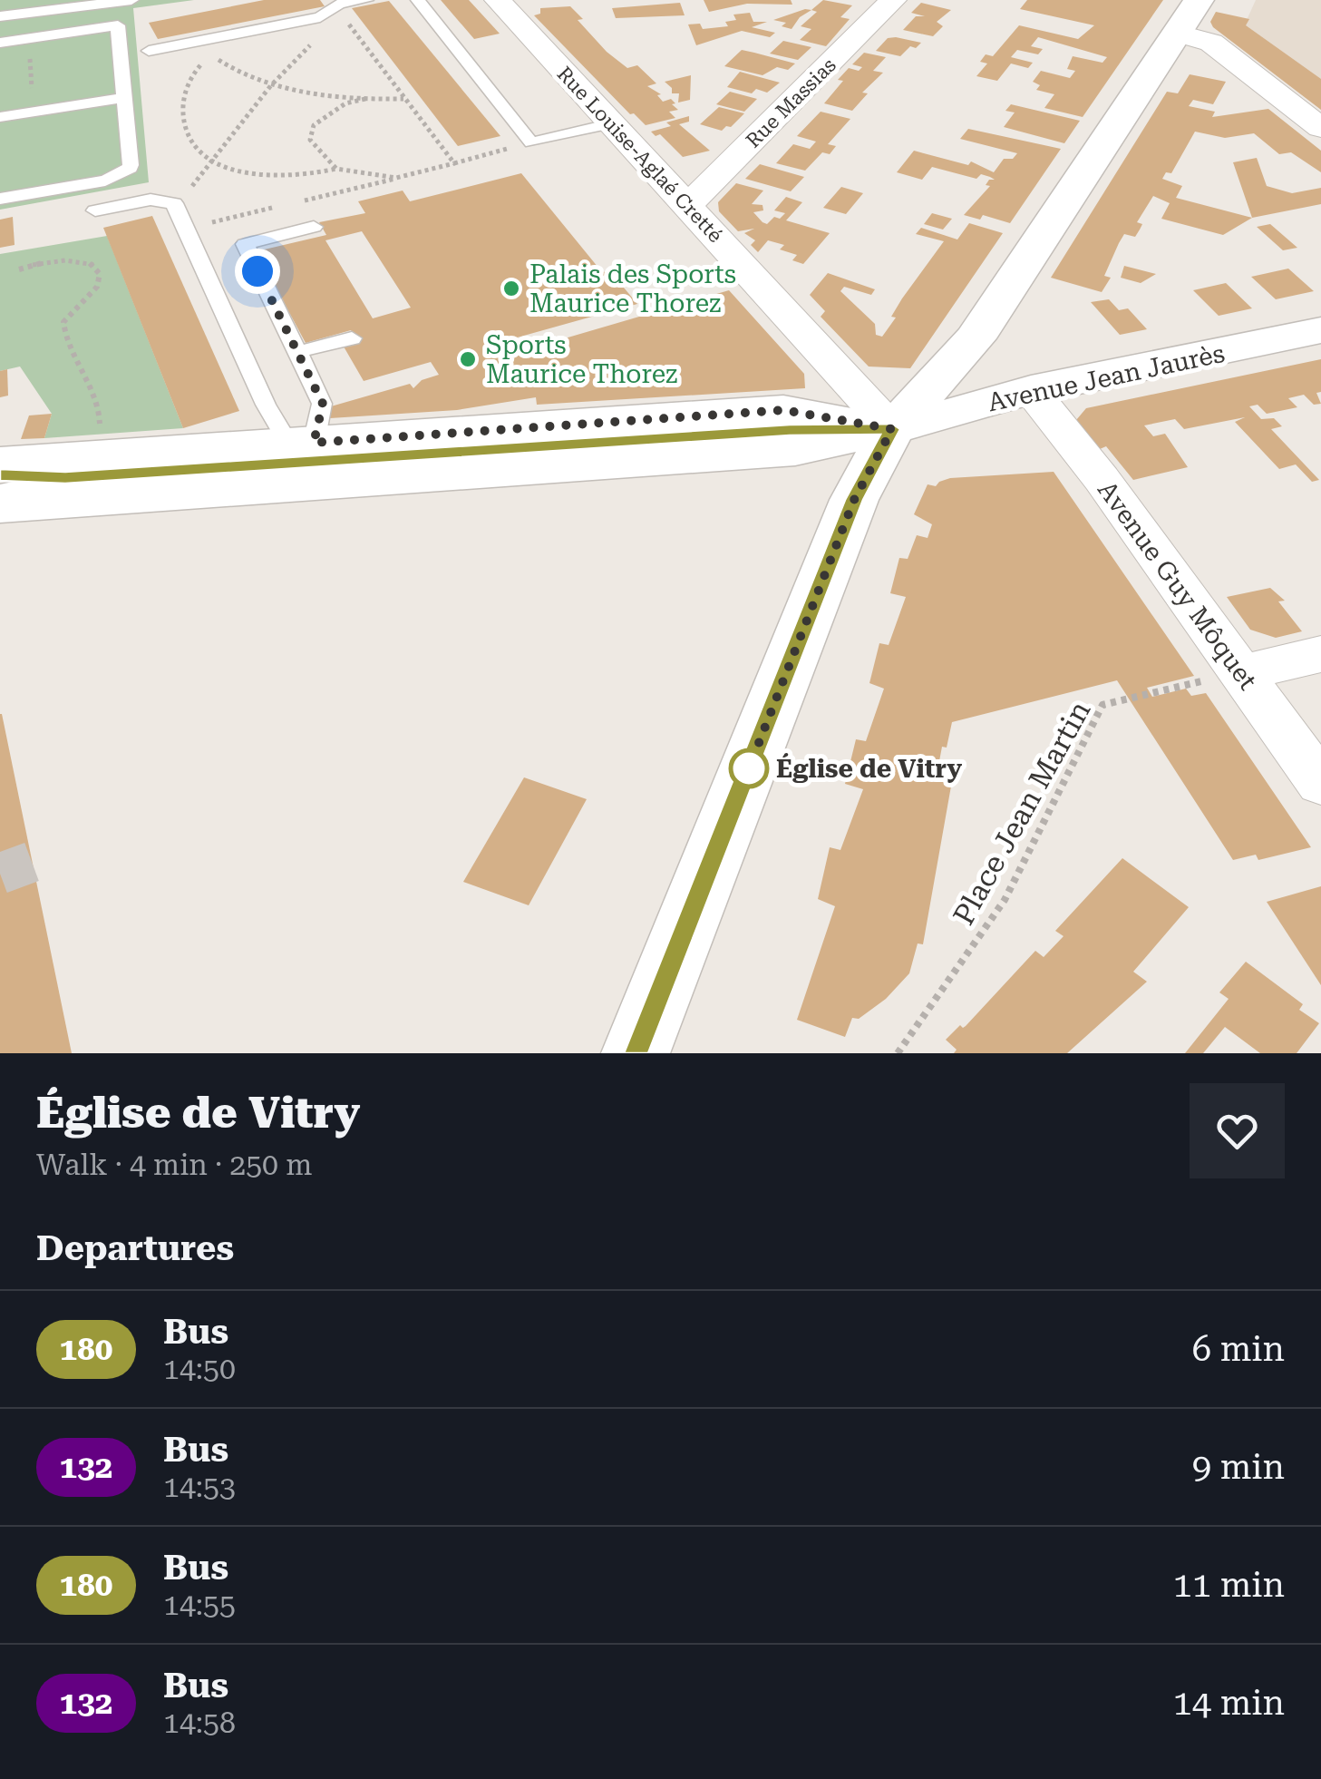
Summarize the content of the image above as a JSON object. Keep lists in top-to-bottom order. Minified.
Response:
{"streets":{"main road":["Avenue Jean Jaurès"],"street":["Rue Massias","Rue Louise-Aglaé Cretté","Avenue Guy Môquet"],"path":["Place Jean Martin"]},"crossings":[["Rue Massias","Rue Louise-Aglaé Cretté"],["Rue Louise-Aglaé Cretté","Avenue Jean Jaurès"],["Avenue Jean Jaurès","Avenue Guy Môquet"],["Avenue Guy Môquet","Place Jean Martin"]],"places":["Palais des Sports Maurice Thorez","Sports Maurice Thorez","Église de Vitry"],"lines":["bus line 180"],"page":{"heading":[["Église de Vitry","Walk · 4 min · 250 m"],"Departures"],"list":[{"mark":"180","name":"Bus","note":"14:50","value":"6 min"},{"mark":"132","name":"Bus","note":"14:53","value":"9 min"},{"mark":"180","name":"Bus","note":"14:55","value":"11 min"},{"mark":"132","name":"Bus","note":"14:58","value":"14 min"}]}}
